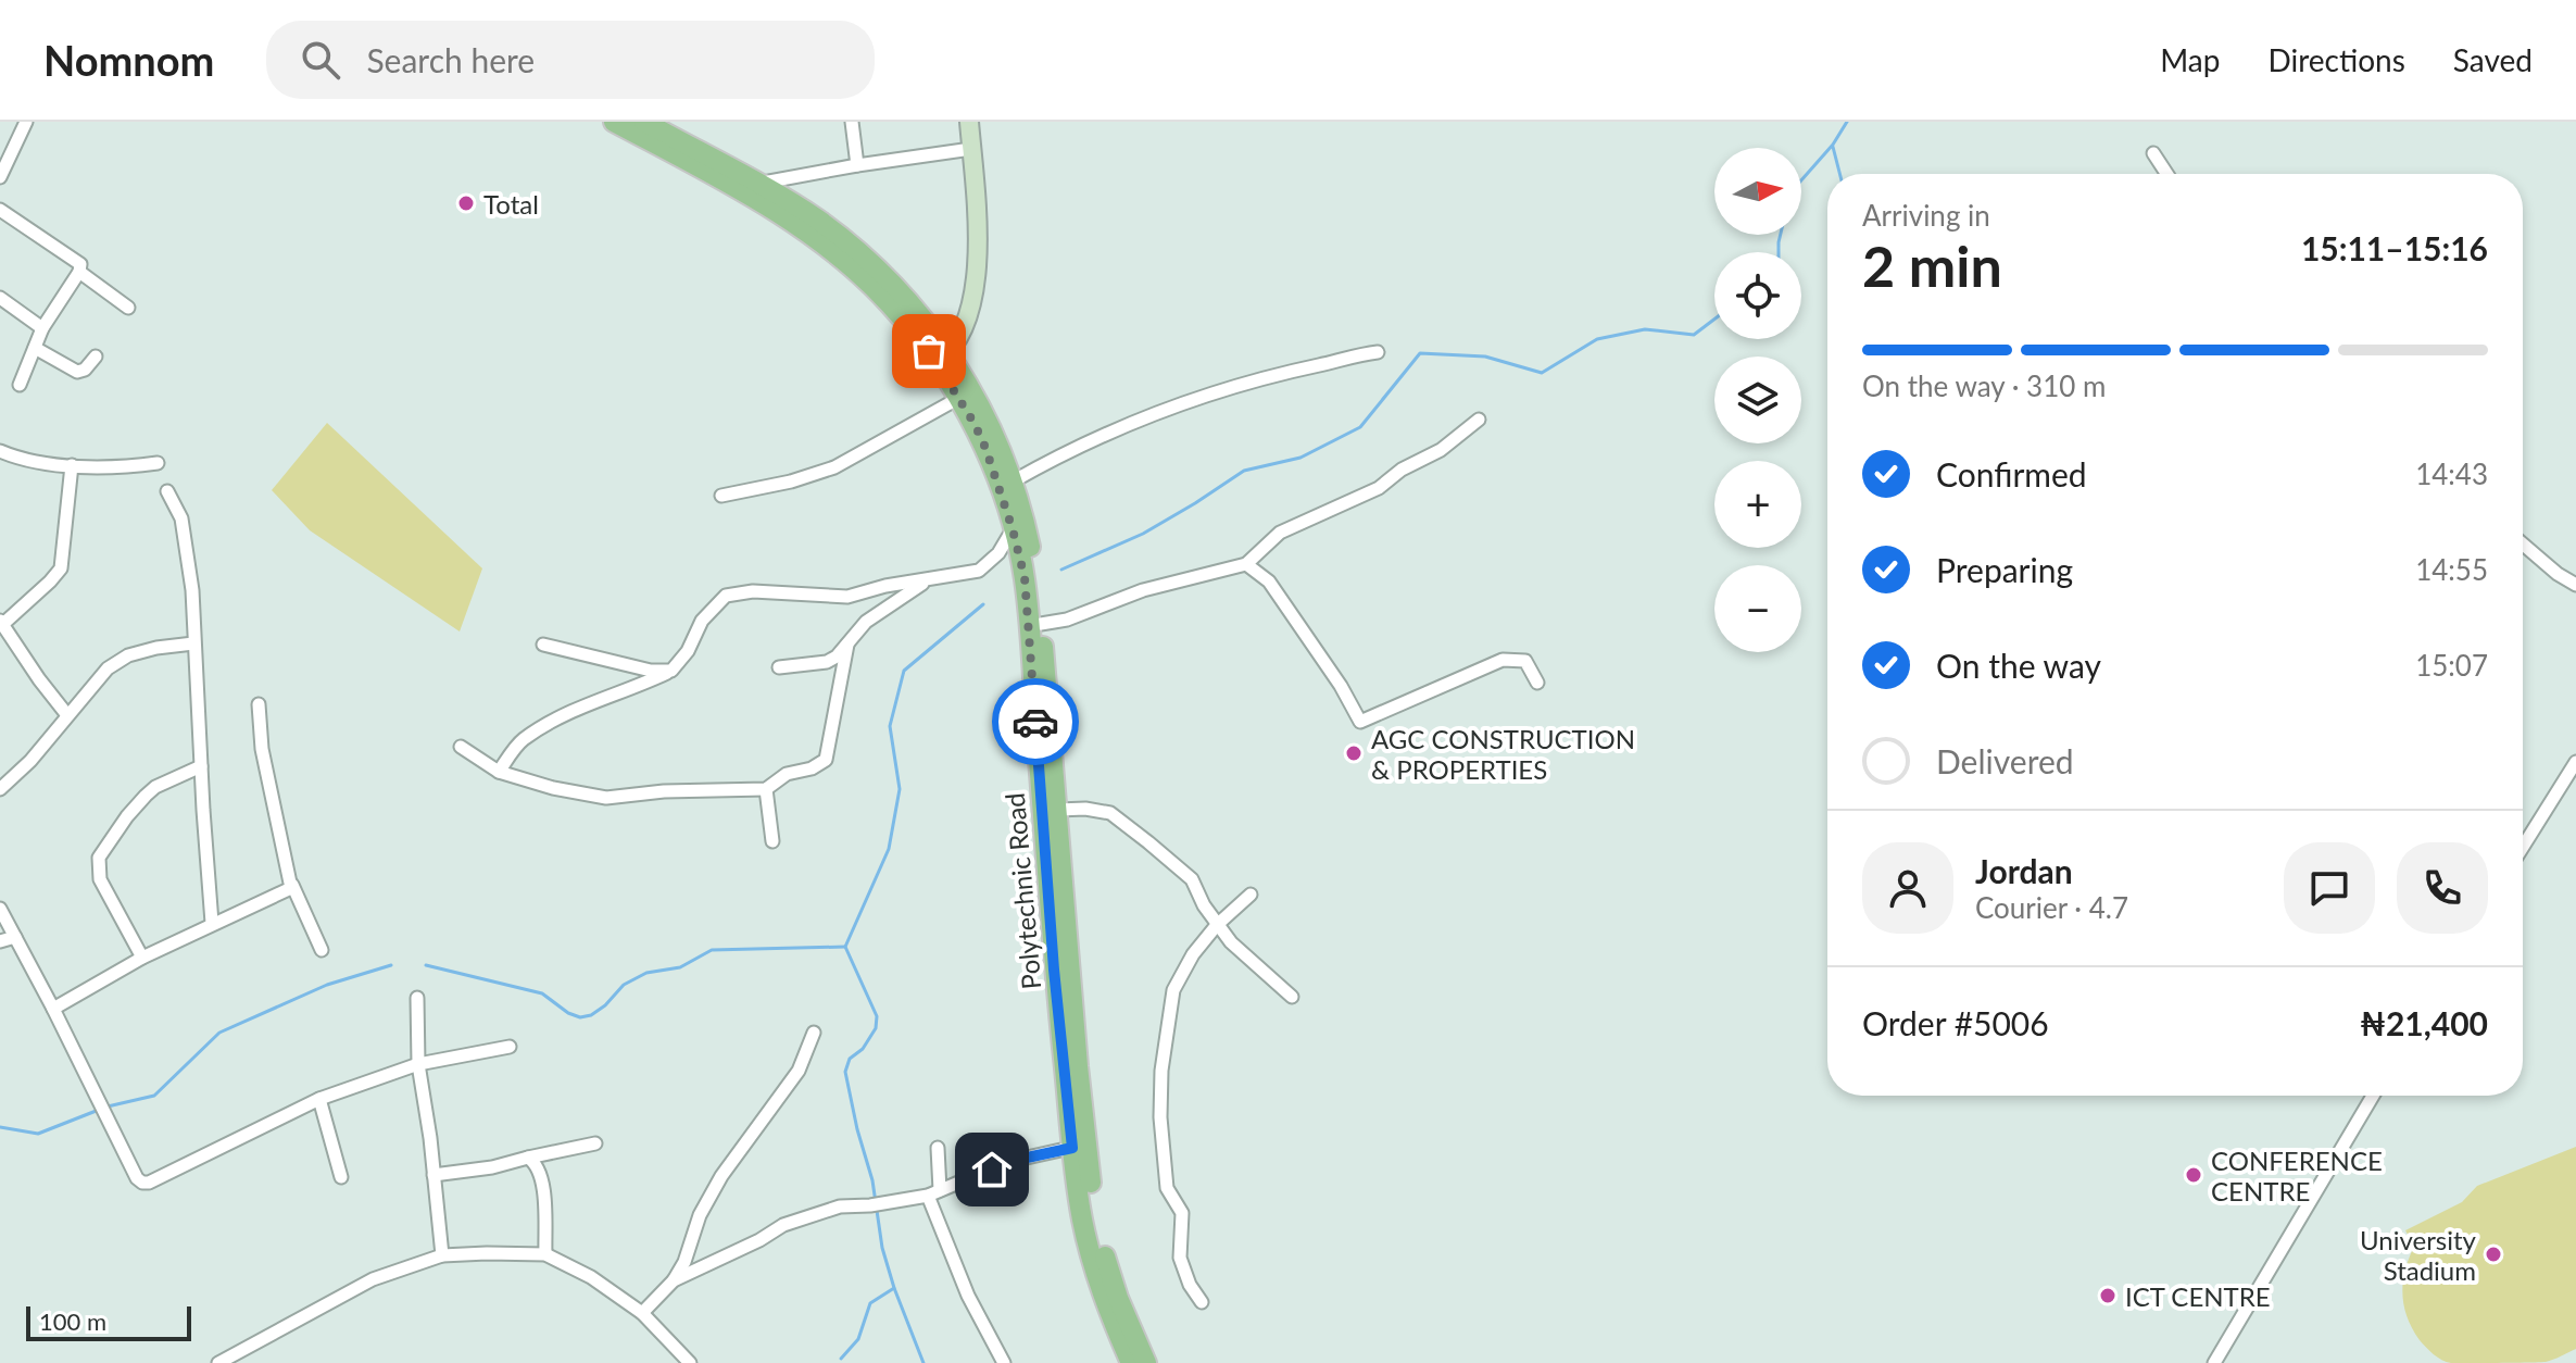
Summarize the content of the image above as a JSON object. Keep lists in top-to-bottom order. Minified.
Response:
{"streets":{"main road":["Polytechnic Road"]},"places":["Total","AGC CONSTRUCTION & PROPERTIES","CONFERENCE CENTRE","University Stadium","ICT CENTRE"],"scale_bar":"100 m","north":"right","page":{"header":"Nomnom","search":"Search here","nav":["Map","Directions","Saved"],"map_buttons":["+","−"],"heading":["2 min","Arriving in","15:11–15:16"],"panel":["Jordan","Courier · 4.7","Order #5006","₦21,400"],"bar":"On the way · 310 m","list":[["Confirmed","14:43"],["Preparing","14:55"],["On the way","15:07"],"Delivered"],"scale":"100 m"}}
